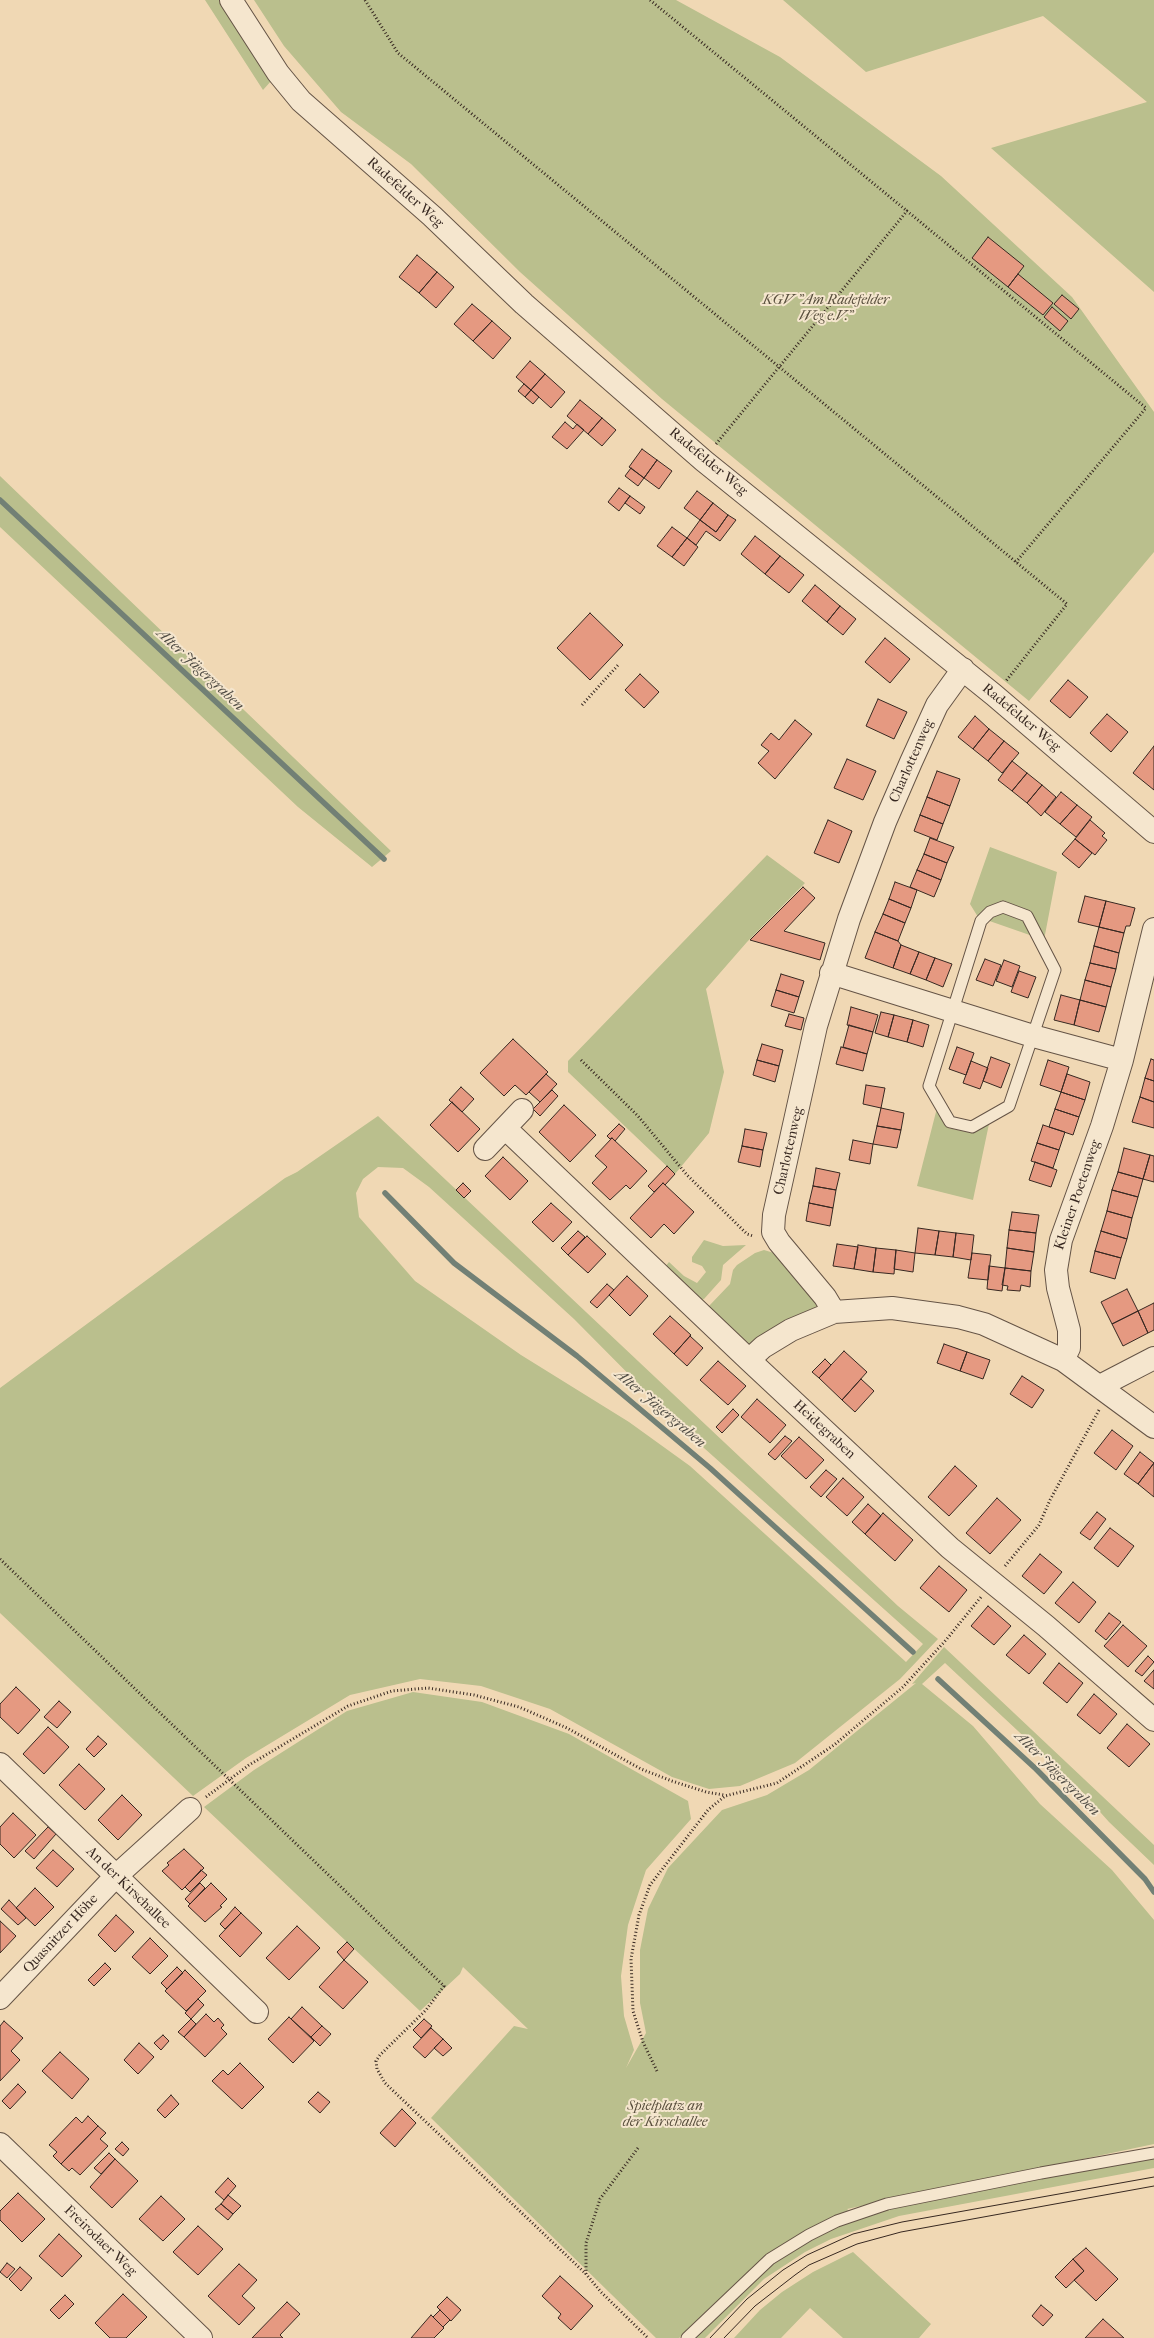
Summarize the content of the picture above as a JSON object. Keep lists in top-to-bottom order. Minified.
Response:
{"streets":{"street":["Radefelder Weg","Charlottenweg","Kleiner Poetenweg","Heidegraben","An der Kirschallee","Quasnitzer Höhe","Freirodaer Weg"]},"crossings":[["Radefelder Weg","Charlottenweg"],["An der Kirschallee","Quasnitzer Höhe"]],"water":["Alter Jägergraben"],"parks":["KGV \"Am Radefelder Weg e.V.\"","Spielplatz an der Kirschallee"]}
